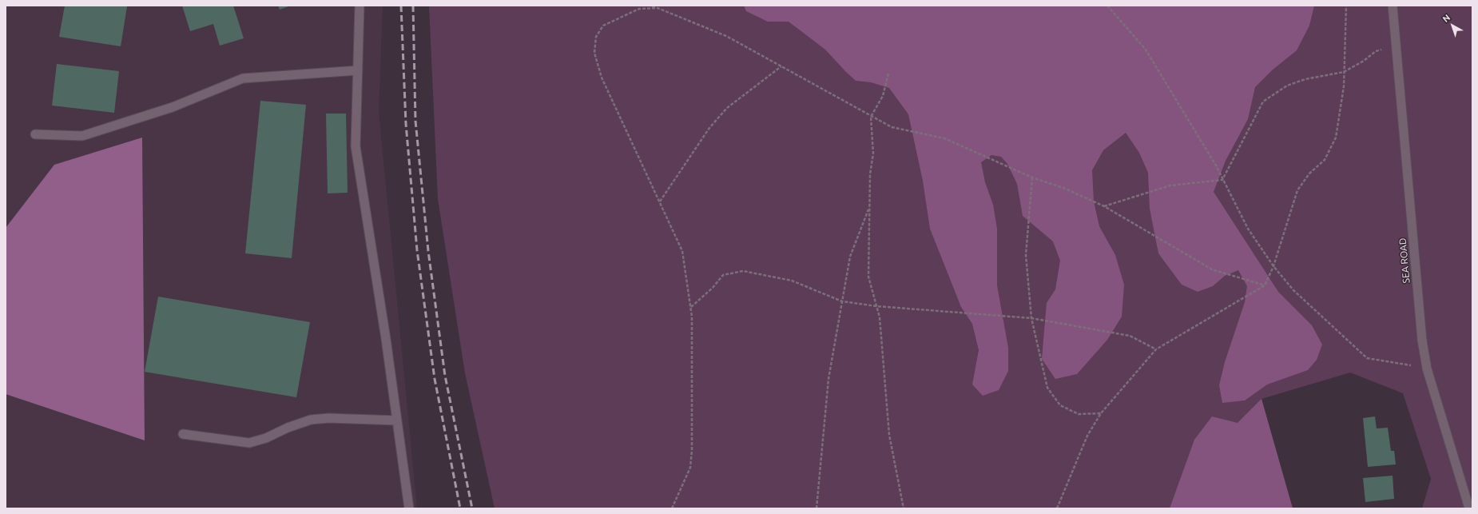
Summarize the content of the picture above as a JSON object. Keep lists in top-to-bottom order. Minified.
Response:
{"streets":{"street":["SEA ROAD"]},"north":"top left"}
